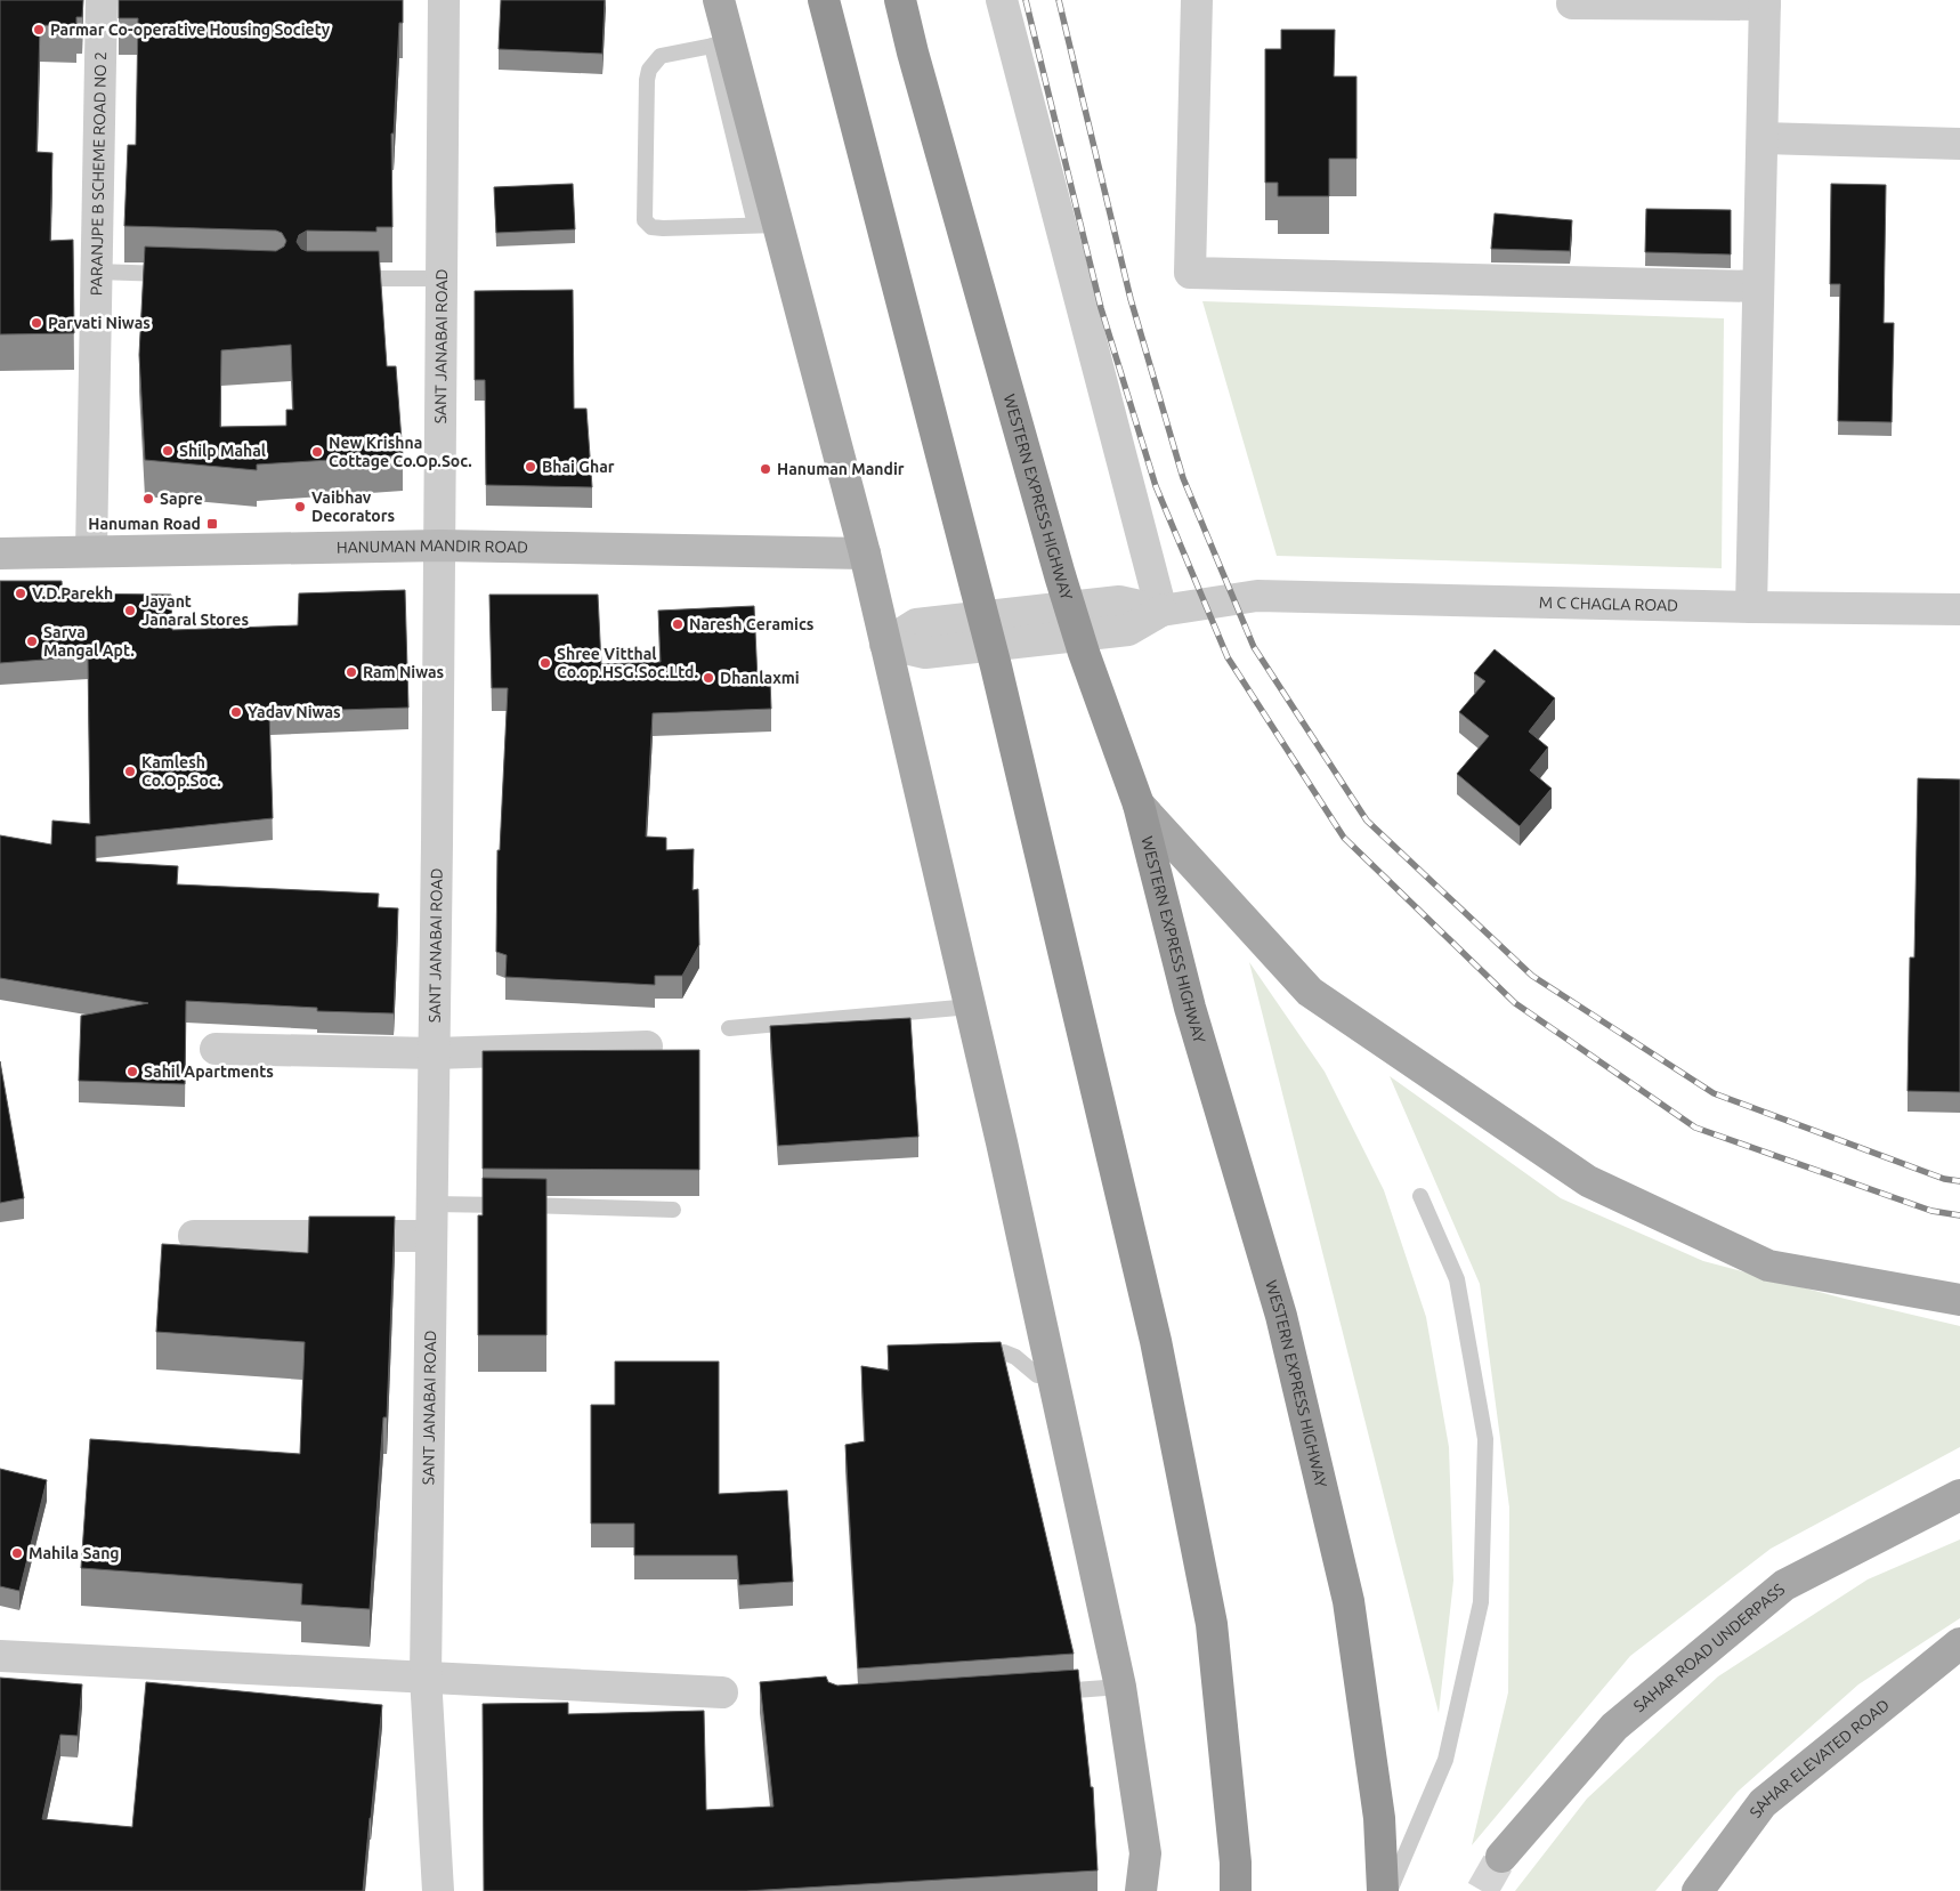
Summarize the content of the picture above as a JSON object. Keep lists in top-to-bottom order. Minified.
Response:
{"streets":{"highway":["WESTERN EXPRESS HIGHWAY"],"main road":["SAHAR ROAD UNDERPASS","SAHAR ELEVATED ROAD"],"street":["PARANJPE B SCHEME ROAD NO 2","SANT JANABAI ROAD","HANUMAN MANDIR ROAD","M C CHAGLA ROAD"]},"crossings":[["PARANJPE B SCHEME ROAD NO 2","HANUMAN MANDIR ROAD"],["SANT JANABAI ROAD","HANUMAN MANDIR ROAD"]],"places":{"other":["Parmar Co-operative Housing Society","Parvati Niwas","Shilp Mahal","New Krishna Cottage Co.Op.Soc.","Bhai Ghar","Hanuman Mandir","Sapre","Vaibhav Decorators","V.D.Parekh","Jayant Janaral Stores","Naresh Ceramics","Sarva Mangal Apt.","Shree Vitthal Co.op.HSG.Soc.Ltd.","Ram Niwas","Dhanlaxmi","Yadav Niwas","Kamlesh Co.Op.Soc.","Sahil Apartments","Mahila Sang"],"transit":["Hanuman Road"]}}
